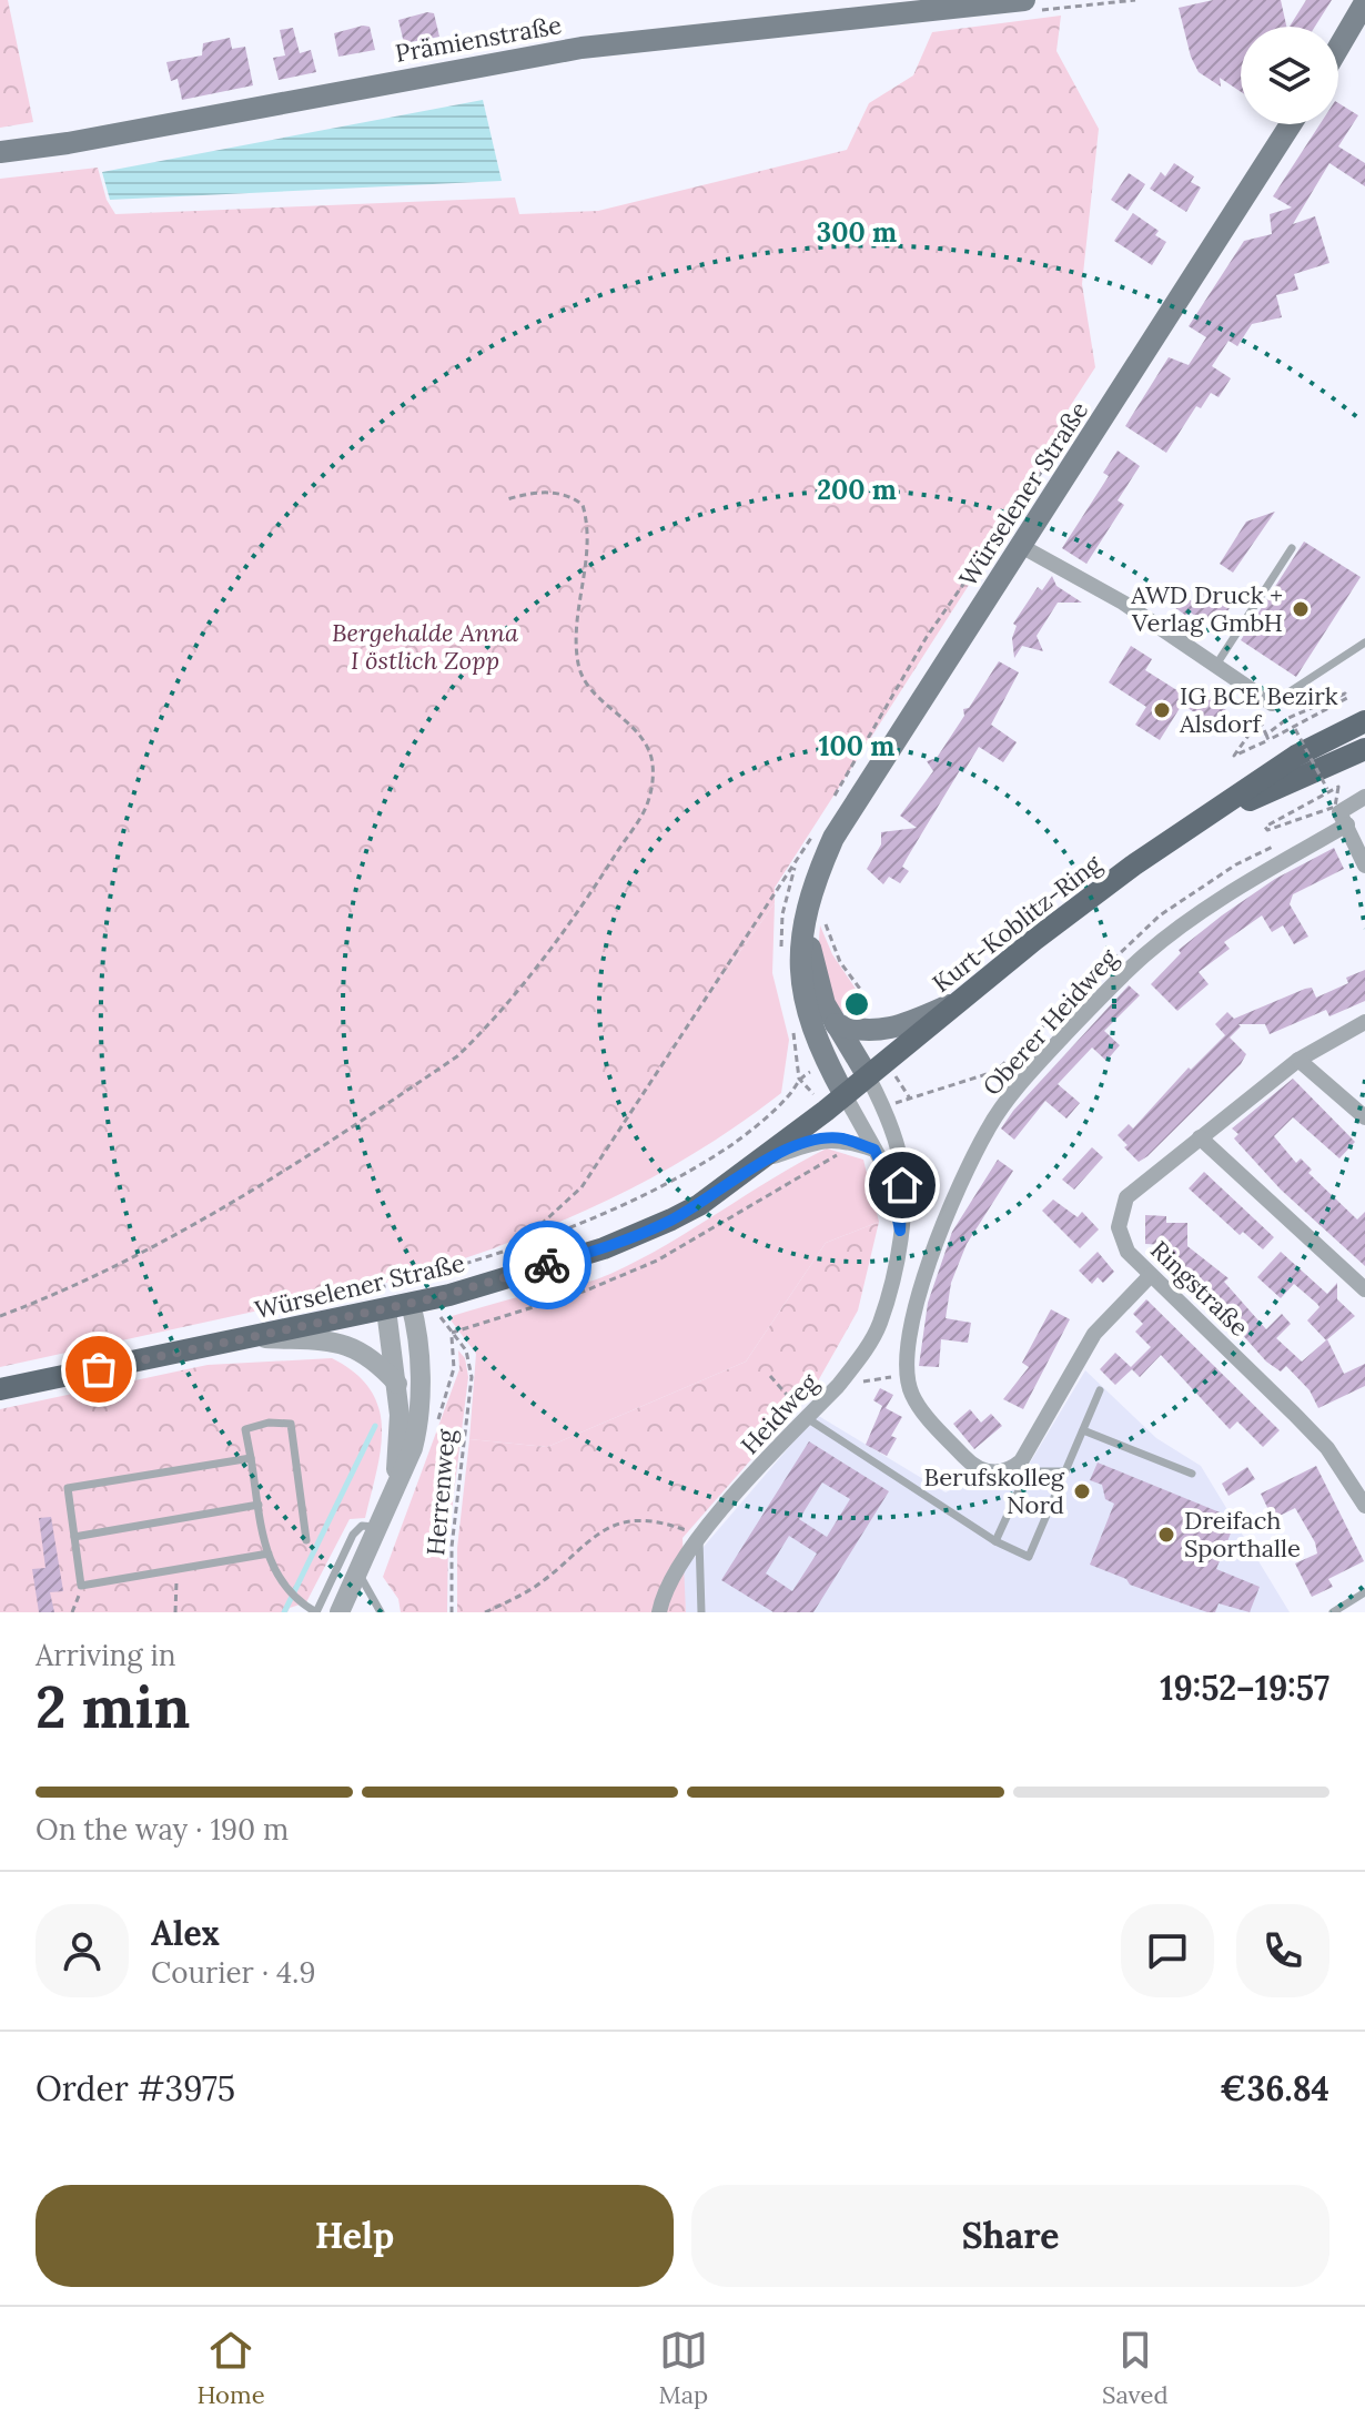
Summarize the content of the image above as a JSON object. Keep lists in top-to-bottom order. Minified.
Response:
{"streets":{"main road":["Prämienstraße","Würselener Straße","Kurt-Koblitz-Ring"],"street":["Oberer Heidweg","Ringstraße","Heidweg"],"path":["Herrenweg"]},"crossings":[["Würselener Straße","Kurt-Koblitz-Ring"],["Würselener Straße","Heidweg"],["Kurt-Koblitz-Ring","Heidweg"]],"parks":["Bergehalde Anna I östlich Zopp"],"places":["AWD Druck + Verlag GmbH","IG BCE Bezirk Alsdorf","Berufskolleg Nord","Dreifach Sporthalle"],"page":{"heading":["2 min","Arriving in","19:52–19:57"],"panel":["Alex","Courier · 4.9","Order #3975","€36.84"],"bar":"On the way · 190 m","buttons":["Help","Share"],"tabs":["Home","Map","Saved"]},"rings":["300 m","200 m","100 m"]}
